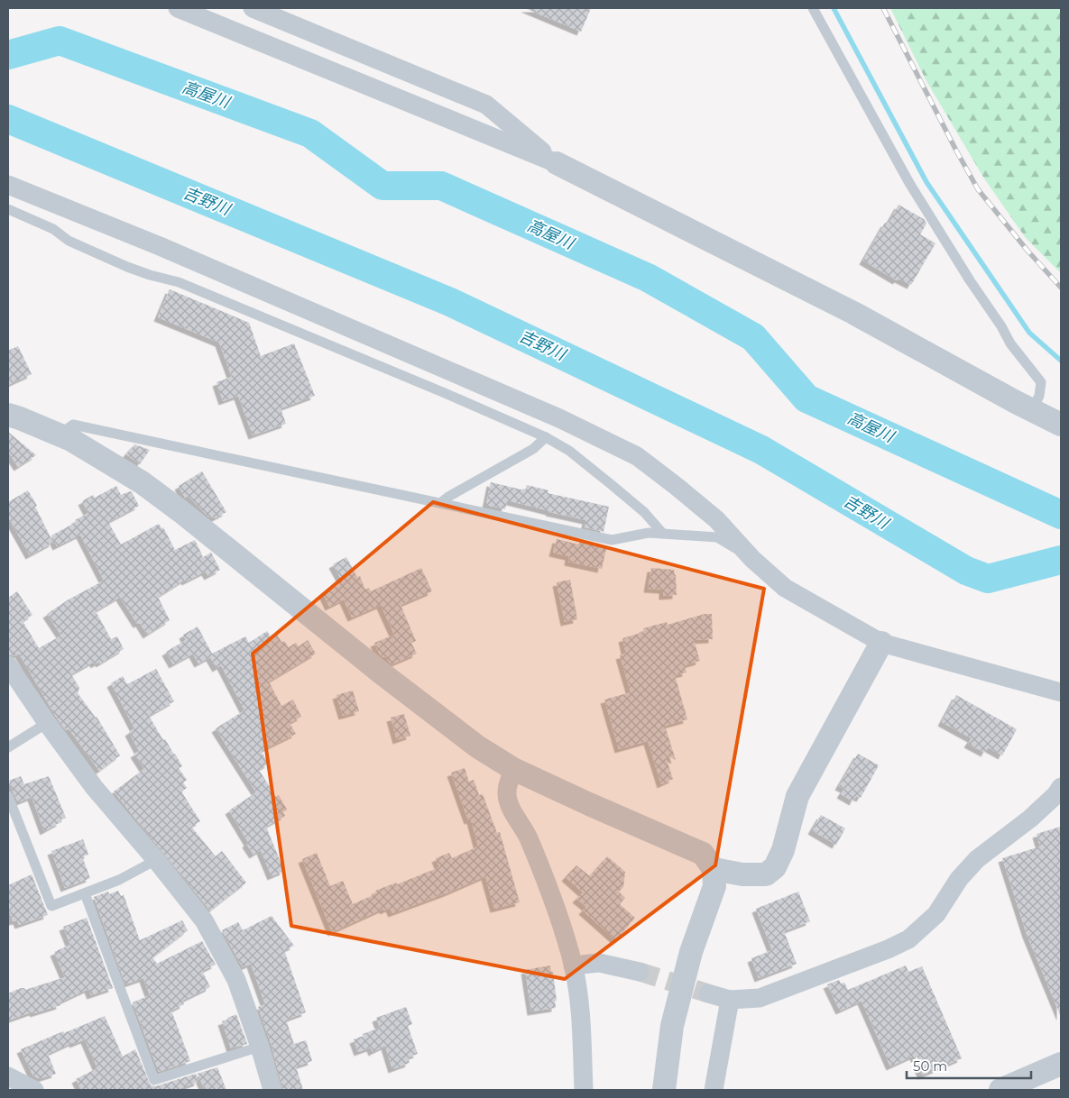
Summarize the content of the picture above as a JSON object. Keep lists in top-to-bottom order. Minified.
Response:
{"water":["高屋川","吉野川"],"scale_bar":"50 m"}
